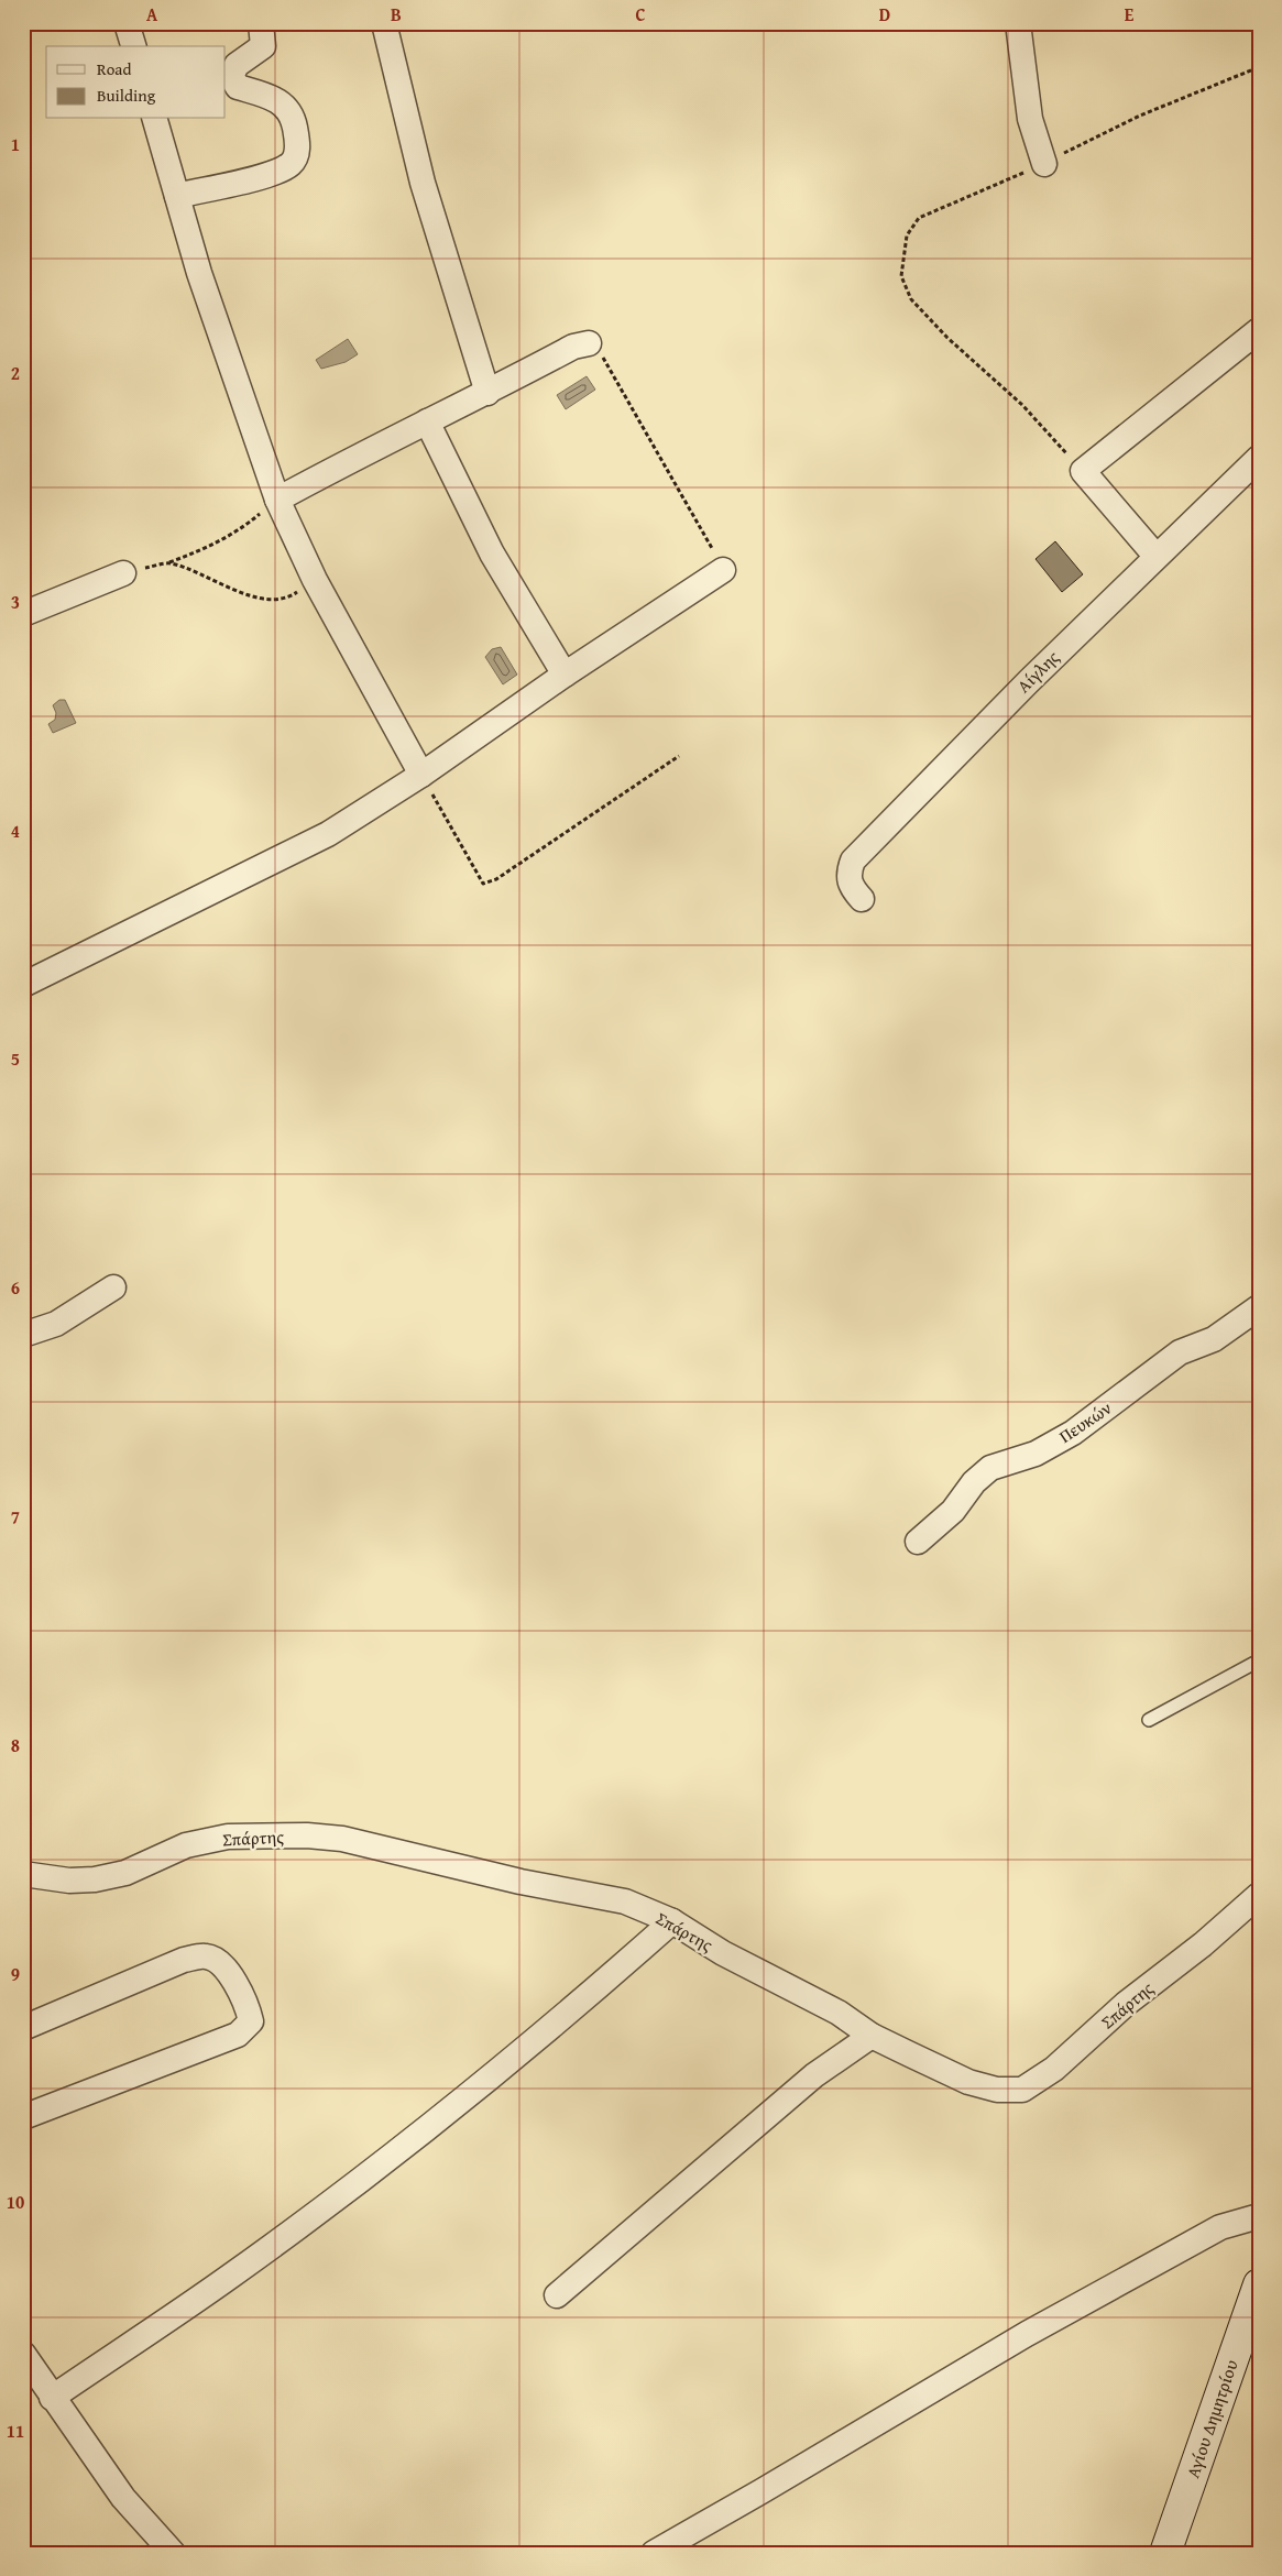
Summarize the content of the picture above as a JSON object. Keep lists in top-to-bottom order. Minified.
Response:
{"streets":{"street":["Αίγλης","Πευκών","Σπάρτης","Αγίου Δημητρίου"]},"legend":["Road","Building"],"grid":{"columns":["A","B","C","D","E"],"rows":["1","2","3","4","5","6","7","8","9","10","11"]}}
